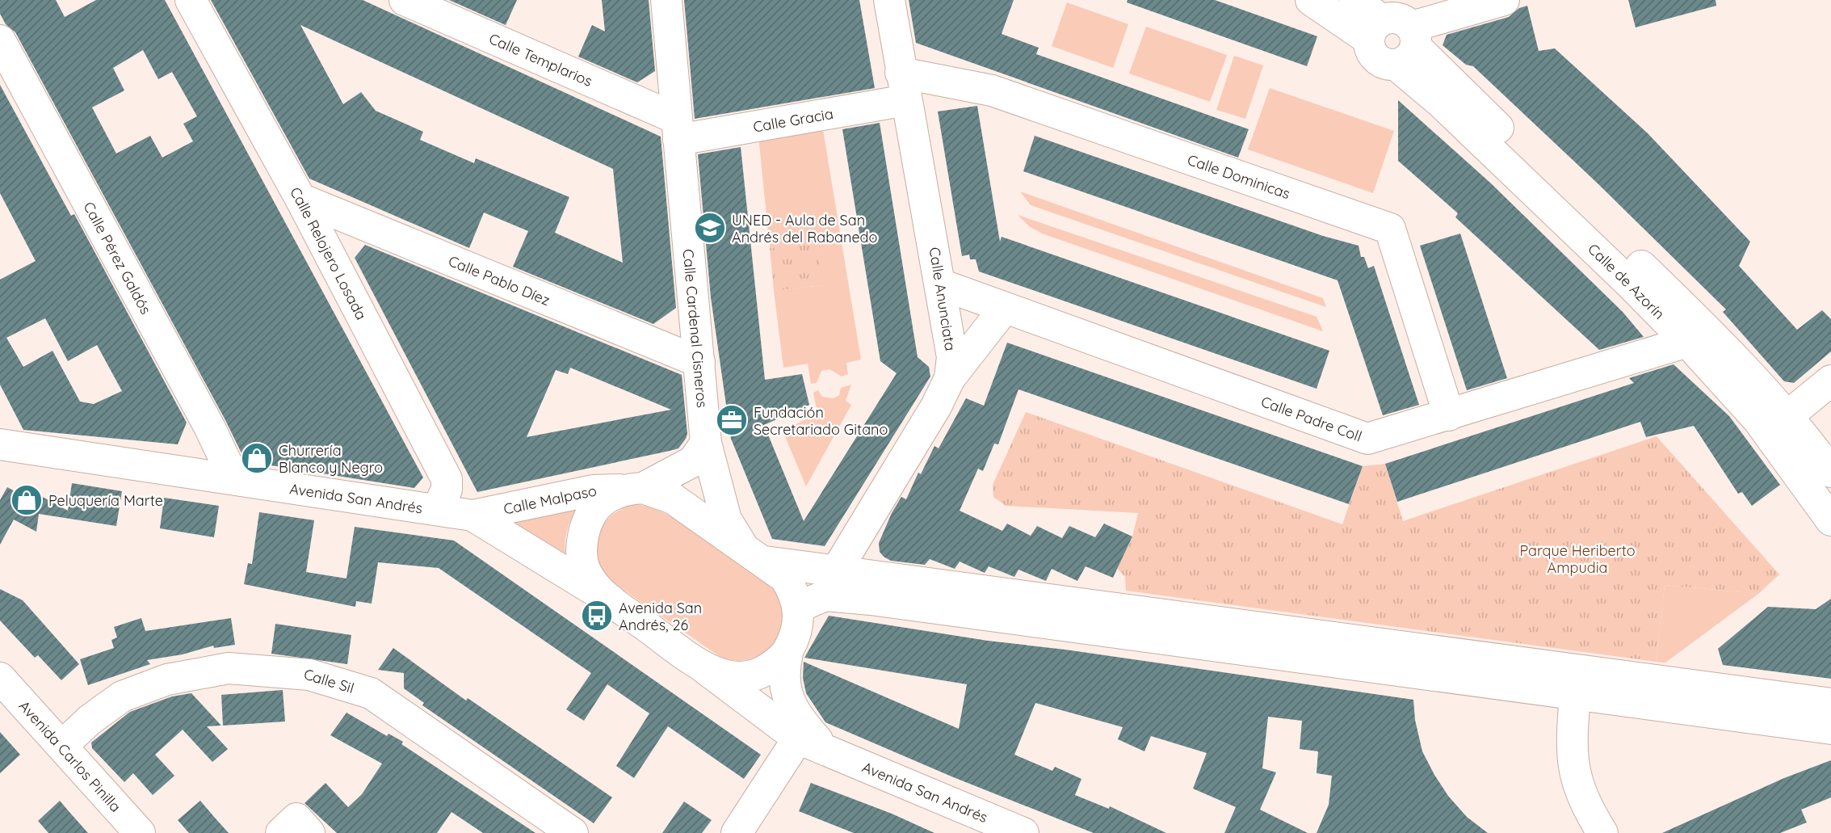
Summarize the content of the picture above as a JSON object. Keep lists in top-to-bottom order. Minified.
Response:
{"streets":{"street":["Calle Templarios","Calle Gracia","Calle Dominicas","Calle Relojero Losada","Calle Pérez Galdós","Calle Pablo Díez","Calle de Azorín","Calle Anunciata","Calle Cardenal Cisneros","Calle Padre Coll","Avenida San Andrés","Calle Malpaso","Calle Sil","Avenida Carlos Pinilla"]},"crossings":[["Calle Templarios","Calle Gracia"],["Calle Templarios","Calle Cardenal Cisneros"],["Calle Gracia","Calle Dominicas"],["Calle Gracia","Calle Anunciata"],["Calle Gracia","Calle Cardenal Cisneros"],["Calle Dominicas","Calle Anunciata"],["Calle Dominicas","Calle Padre Coll"],["Calle Relojero Losada","Calle Pablo Díez"],["Calle Relojero Losada","Avenida San Andrés"],["Calle Pérez Galdós","Avenida San Andrés"],["Calle Pablo Díez","Calle Cardenal Cisneros"],["Calle de Azorín","Calle Padre Coll"],["Calle Anunciata","Calle Padre Coll"],["Calle Cardenal Cisneros","Calle Malpaso"],["Avenida San Andrés","Calle Malpaso"],["Calle Sil","Avenida Carlos Pinilla"]],"parks":["Parque Heriberto Ampudia"],"places":{"school or university":["UNED - Aula de San Andrés del Rabanedo"],"office":["Fundación Secretariado Gitano"],"shop":["Churrería Blanco y Negro","Peluquería Marte"],"bus stop":["Avenida San Andrés, 26"]}}
